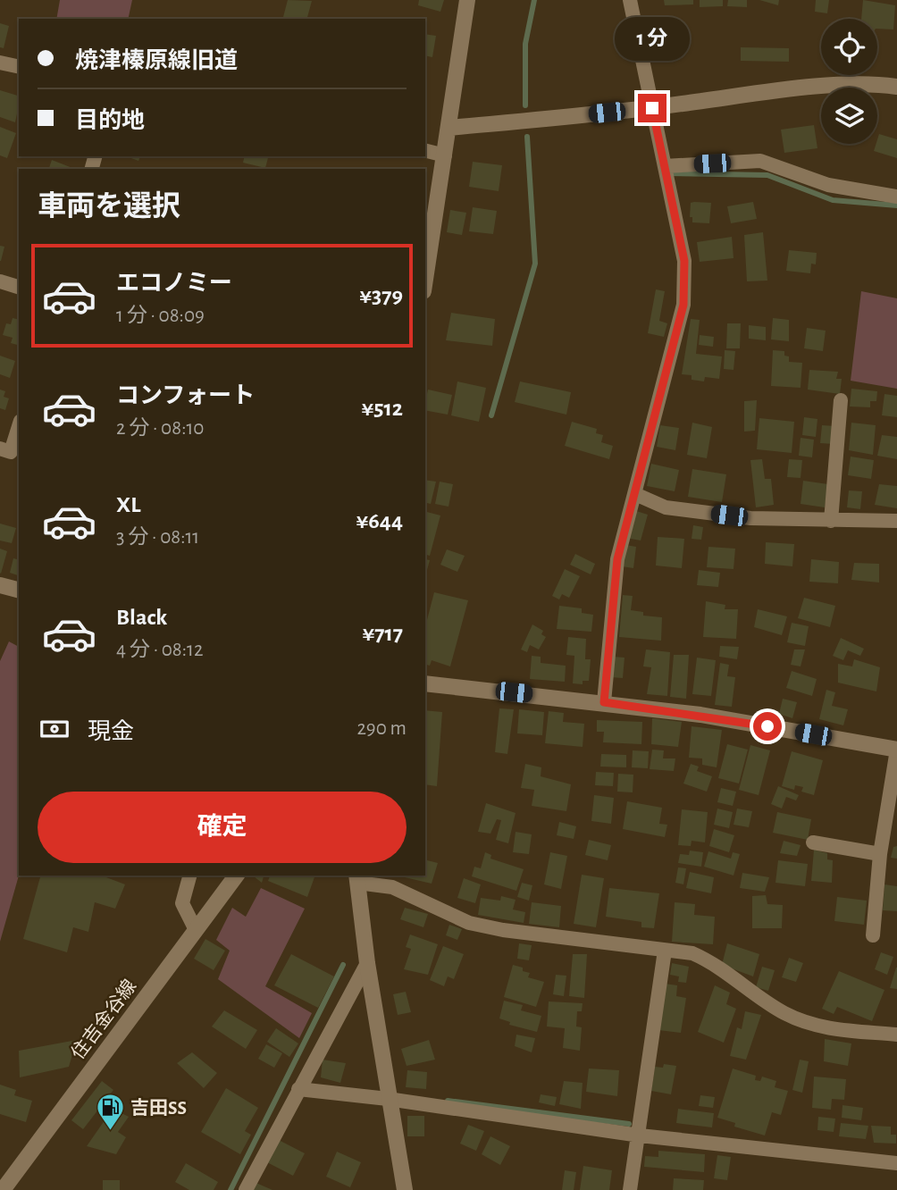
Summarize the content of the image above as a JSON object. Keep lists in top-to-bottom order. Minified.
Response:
{"streets":{"main road":["住吉金谷線"]},"places":{"fuel station":["吉田SS"]},"page":{"bubble":"1 分","banner":["焼津榛原線旧道","目的地"],"heading":"車両を選択","list":[{"name":"エコノミー","note":"1 分 · 08:09","value":"¥379"},{"name":"コンフォート","note":"2 分 · 08:10","value":"¥512"},{"name":"XL","note":"3 分 · 08:11","value":"¥644"},{"name":"Black","note":"4 分 · 08:12","value":"¥717"}],"pay":["現金","290 m"],"buttons":"確定"}}
